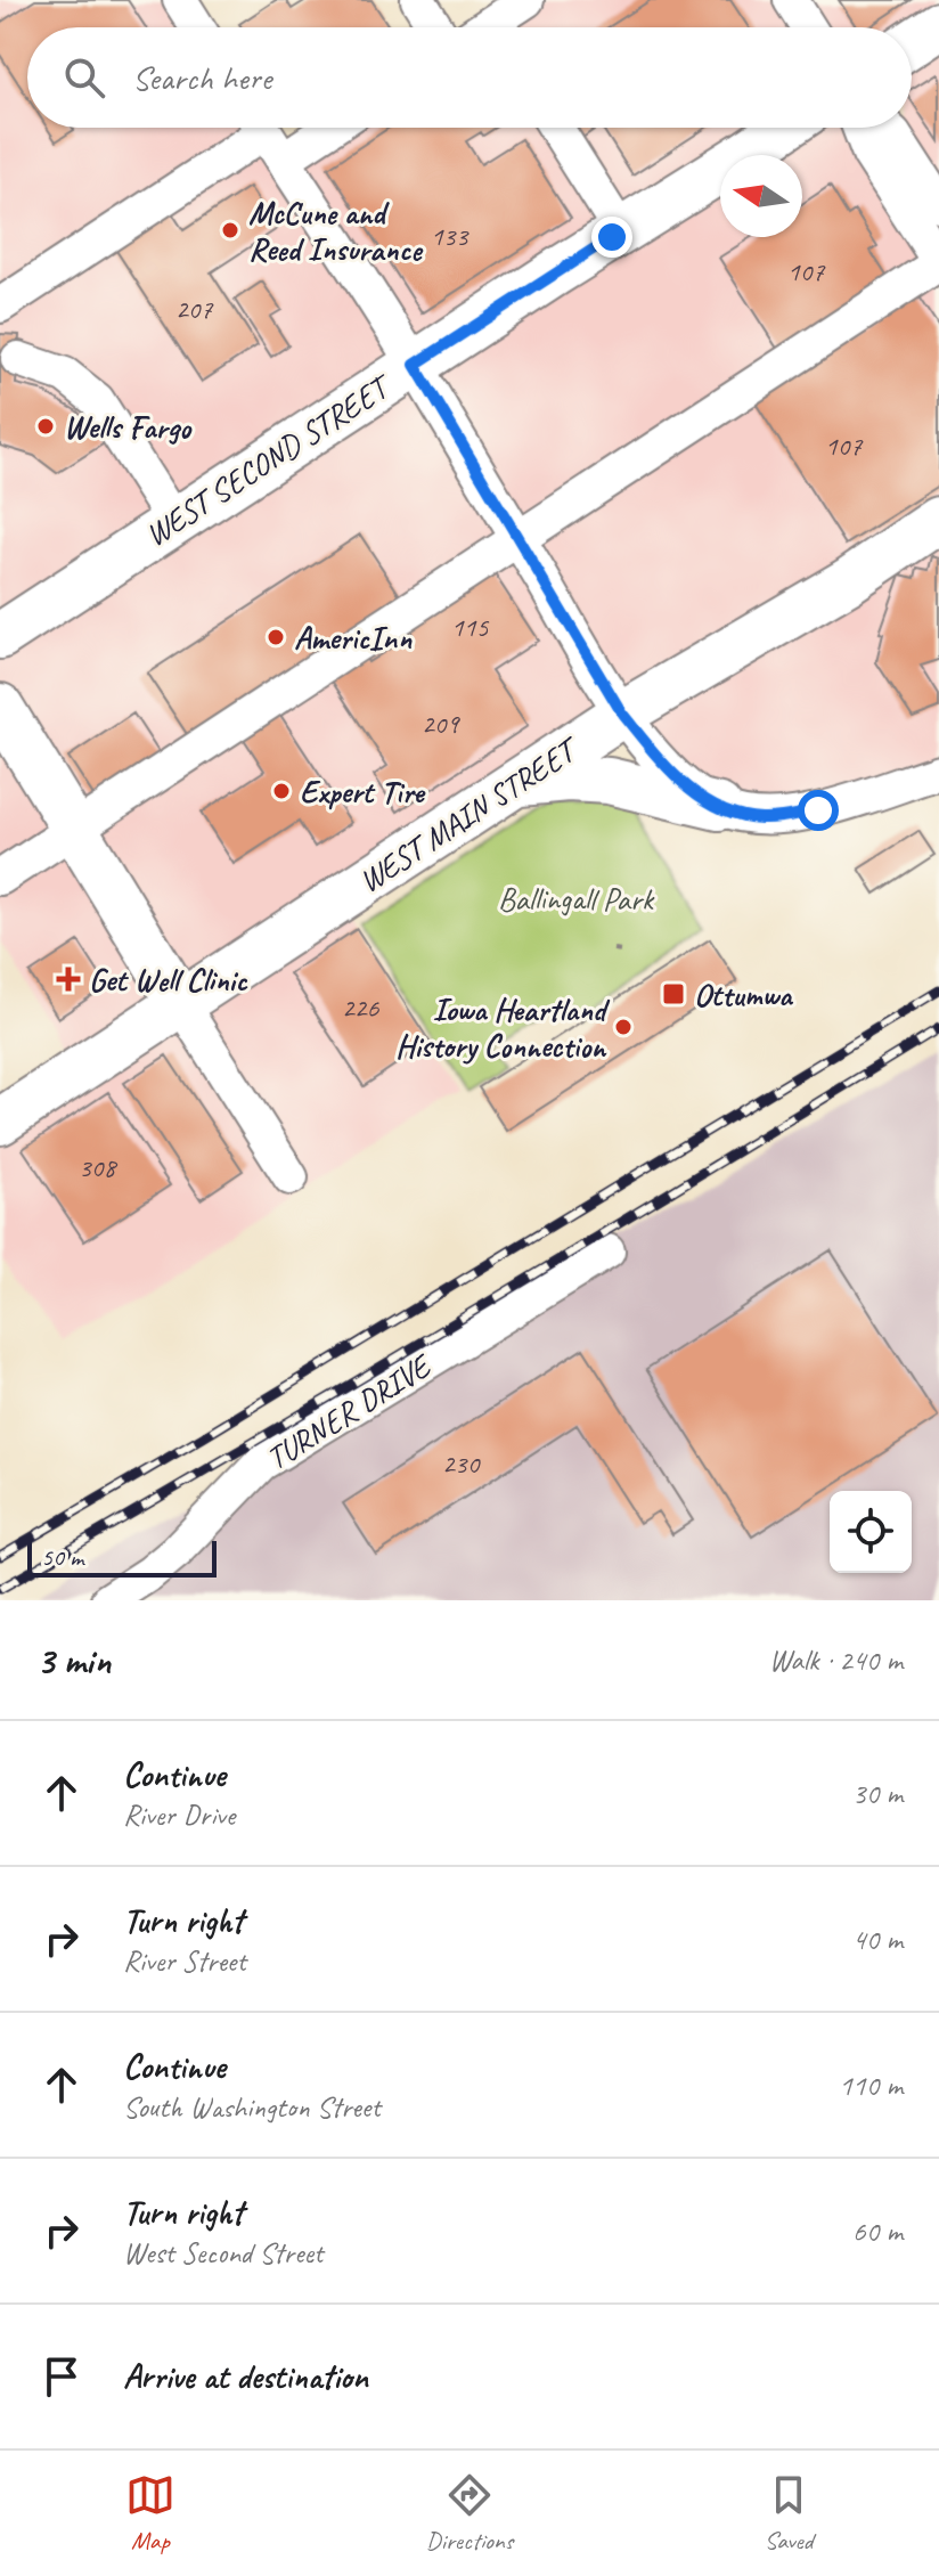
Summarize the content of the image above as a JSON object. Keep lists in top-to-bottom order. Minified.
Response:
{"streets":{"main road":["WEST SECOND STREET","WEST MAIN STREET"],"street":["TURNER DRIVE"]},"parks":["Ballingall Park"],"places":{"other":["McCune and Reed Insurance","Wells Fargo","AmericInn","Expert Tire","Iowa Heartland History Connection"],"health":["Get Well Clinic"],"transit":["Ottumwa"]},"house_numbers":["133","107","207","107","115","209","226","308","230"],"scale_bar":"50 m","north":"left","page":{"search":"Search here","scale":"50 m","heading":["3 min","Walk · 240 m"],"list":[["Continue","River Drive","30 m"],["Turn right","River Street","40 m"],["Continue","South Washington Street","110 m"],["Turn right","West Second Street","60 m"],"Arrive at destination"],"nav":["Map","Directions","Saved"]}}
